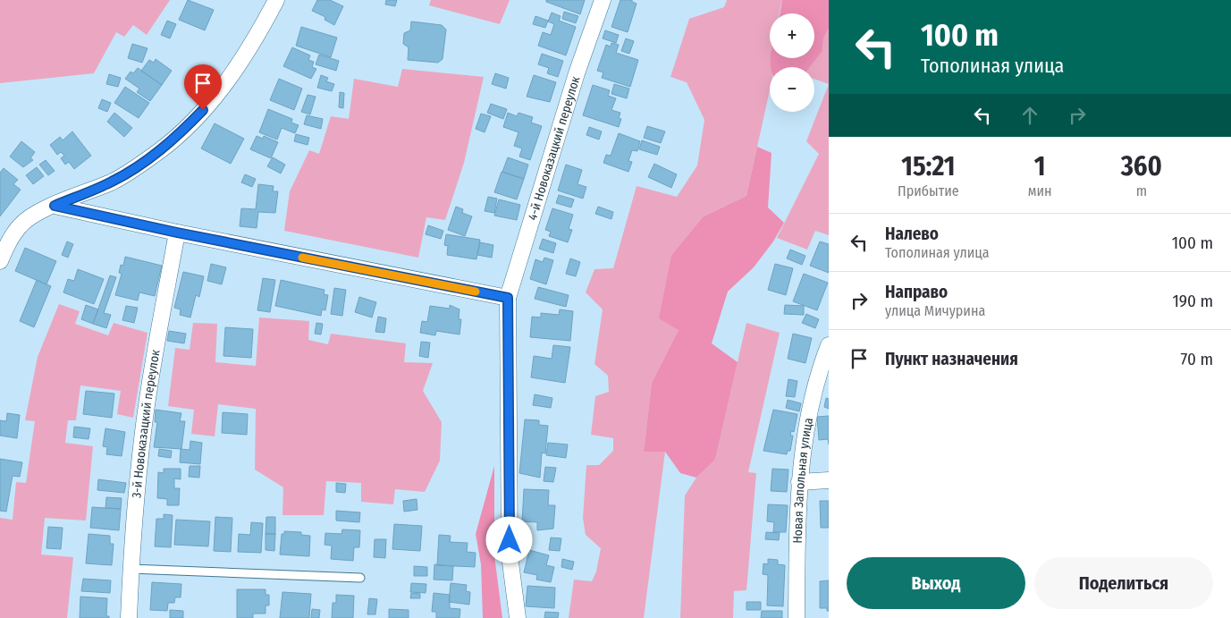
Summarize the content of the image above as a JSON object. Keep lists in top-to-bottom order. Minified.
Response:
{"streets":{"street":["4-й Новоказацкий переулок","3-й Новоказацкий переулок","Новая Запольная улица"]},"page":{"turn":["100 m","Тополиная улица"],"map_buttons":["+","−"],"eta":["15:21","Прибытие","1","мин","360","m"],"list":[{"name":"Налево","note":"Тополиная улица","value":"100 m"},{"name":"Направо","note":"улица Мичурина","value":"190 m"},{"name":"Пункт назначения","value":"70 m"}],"buttons":["Выход","Поделиться"]}}
